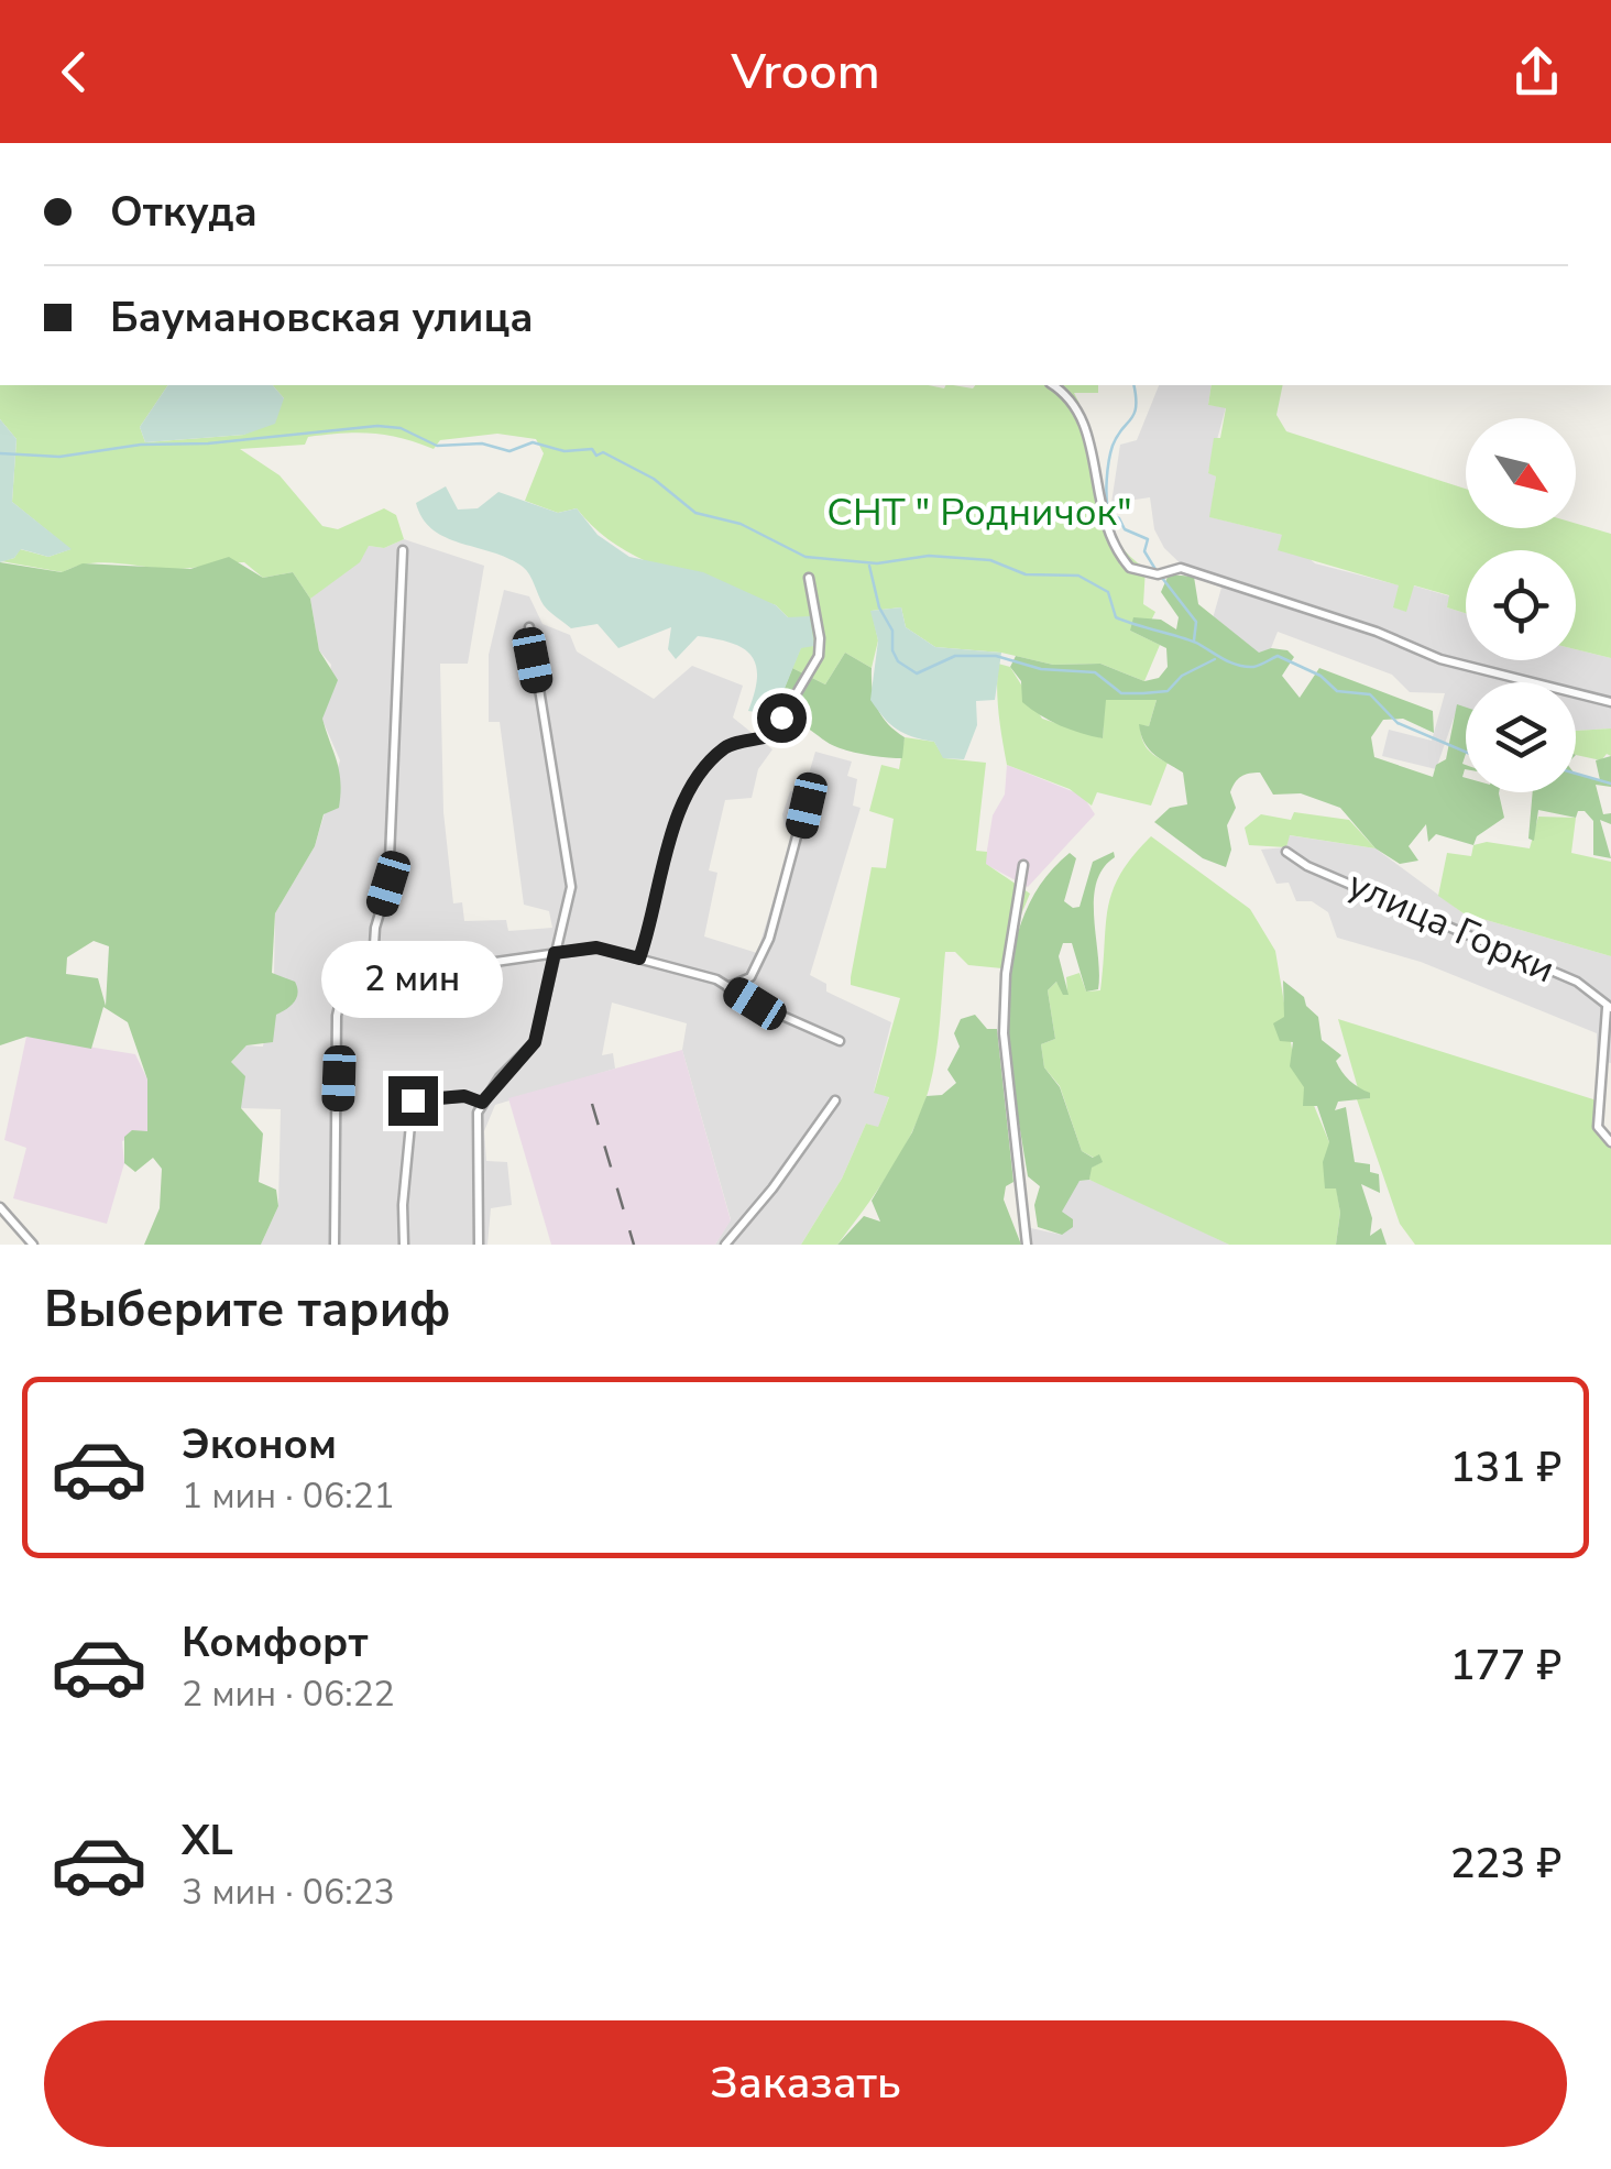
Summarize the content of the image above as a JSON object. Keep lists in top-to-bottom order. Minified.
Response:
{"streets":{"street":["улица Горки"]},"parks":["СНТ \" Родничок\""],"north":"bottom right","page":{"header":"Vroom","banner":["Откуда","Баумановская улица"],"bubble":"2 мин","heading":"Выберите тариф","list":[{"name":"Эконом","note":"1 мин · 06:21","value":"131 ₽"},{"name":"Комфорт","note":"2 мин · 06:22","value":"177 ₽"},{"name":"XL","note":"3 мин · 06:23","value":"223 ₽"}],"buttons":"Заказать"}}
